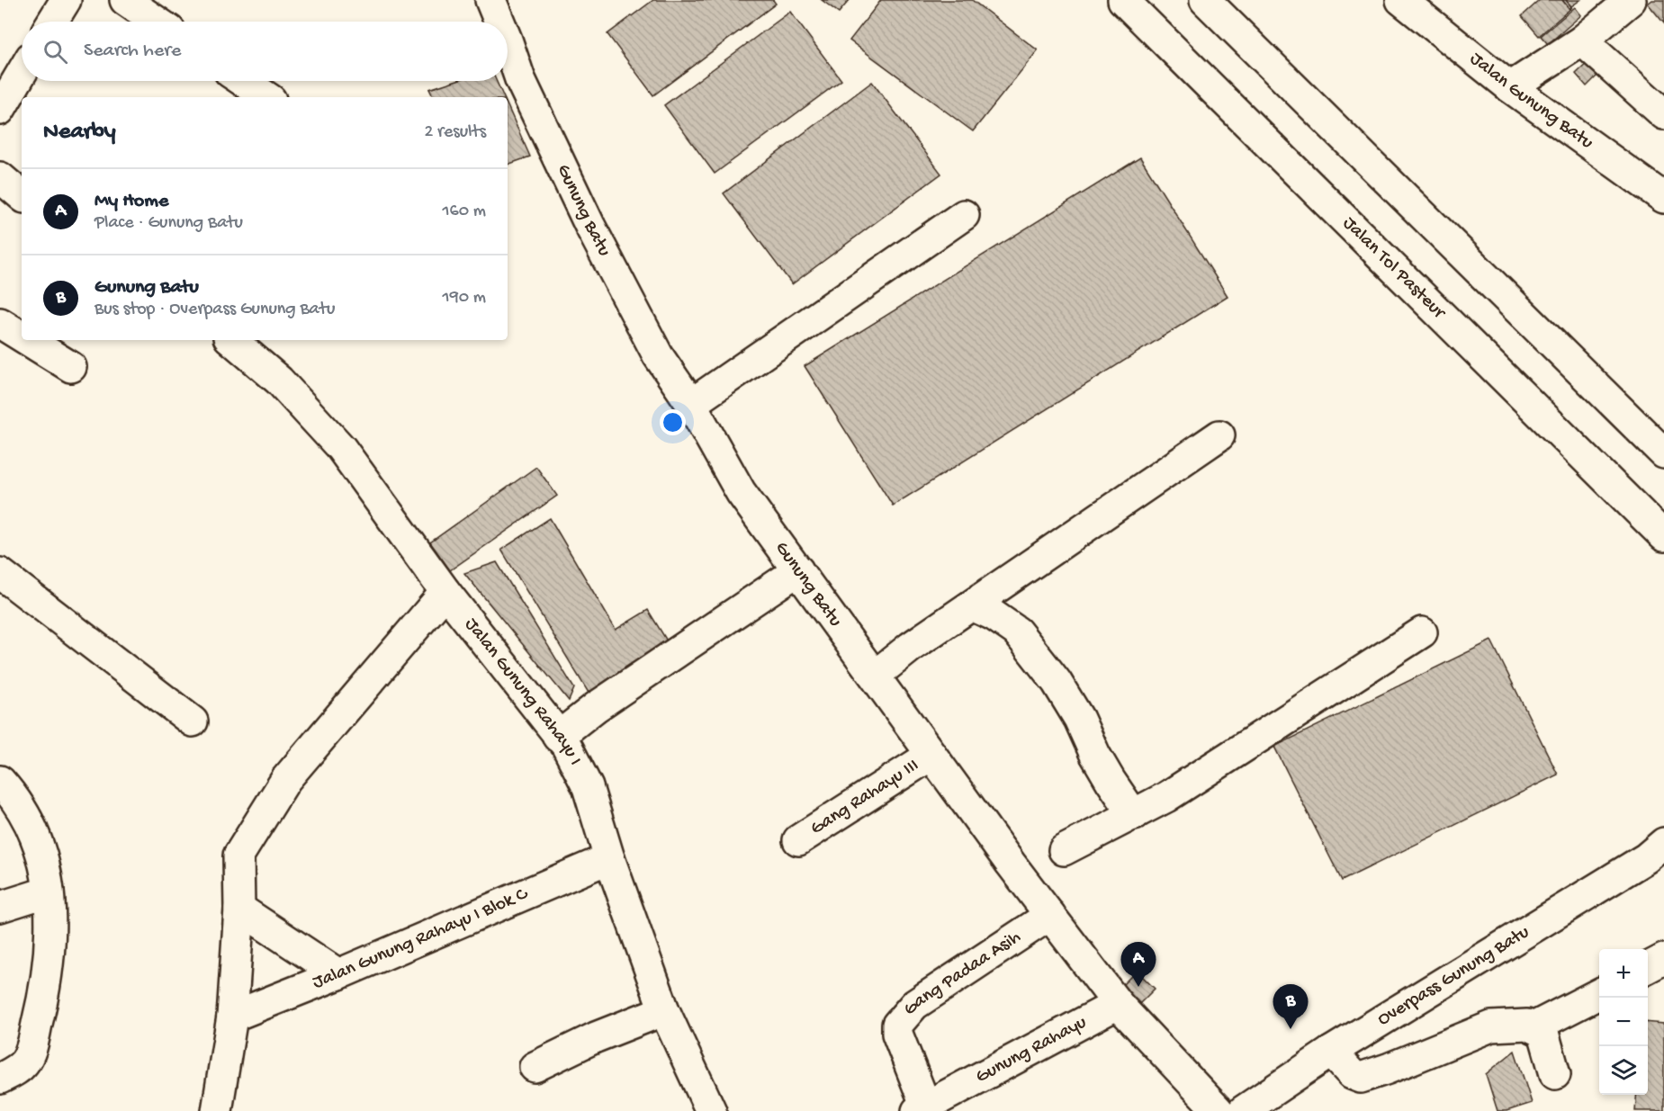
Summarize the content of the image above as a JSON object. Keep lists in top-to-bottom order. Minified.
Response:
{"streets":{"main road":["Jalan Gunung Batu","Gunung Batu","Jalan Tol Pasteur","Jalan Gunung Rahayu I","Gang Rahayu III","Jalan Gunung Rahayu I Blok C","Gang Padaa Asih","Overpass Gunung Batu","Gunung Rahayu"]},"crossings":[["Gunung Batu","Gang Rahayu III"],["Gunung Batu","Gang Padaa Asih"],["Gunung Batu","Gunung Rahayu"],["Jalan Gunung Rahayu I","Jalan Gunung Rahayu I Blok C"],["Gang Padaa Asih","Gunung Rahayu"]],"page":{"search":"Search here","heading":["Nearby","2 results"],"list":[{"mark":"A","name":"My Home","note":"Place · Gunung Batu","value":"160 m"},{"mark":"B","name":"Gunung Batu","note":"Bus stop · Overpass Gunung Batu","value":"190 m"}],"pins":["A","B"],"map_buttons":["+","−"]}}
